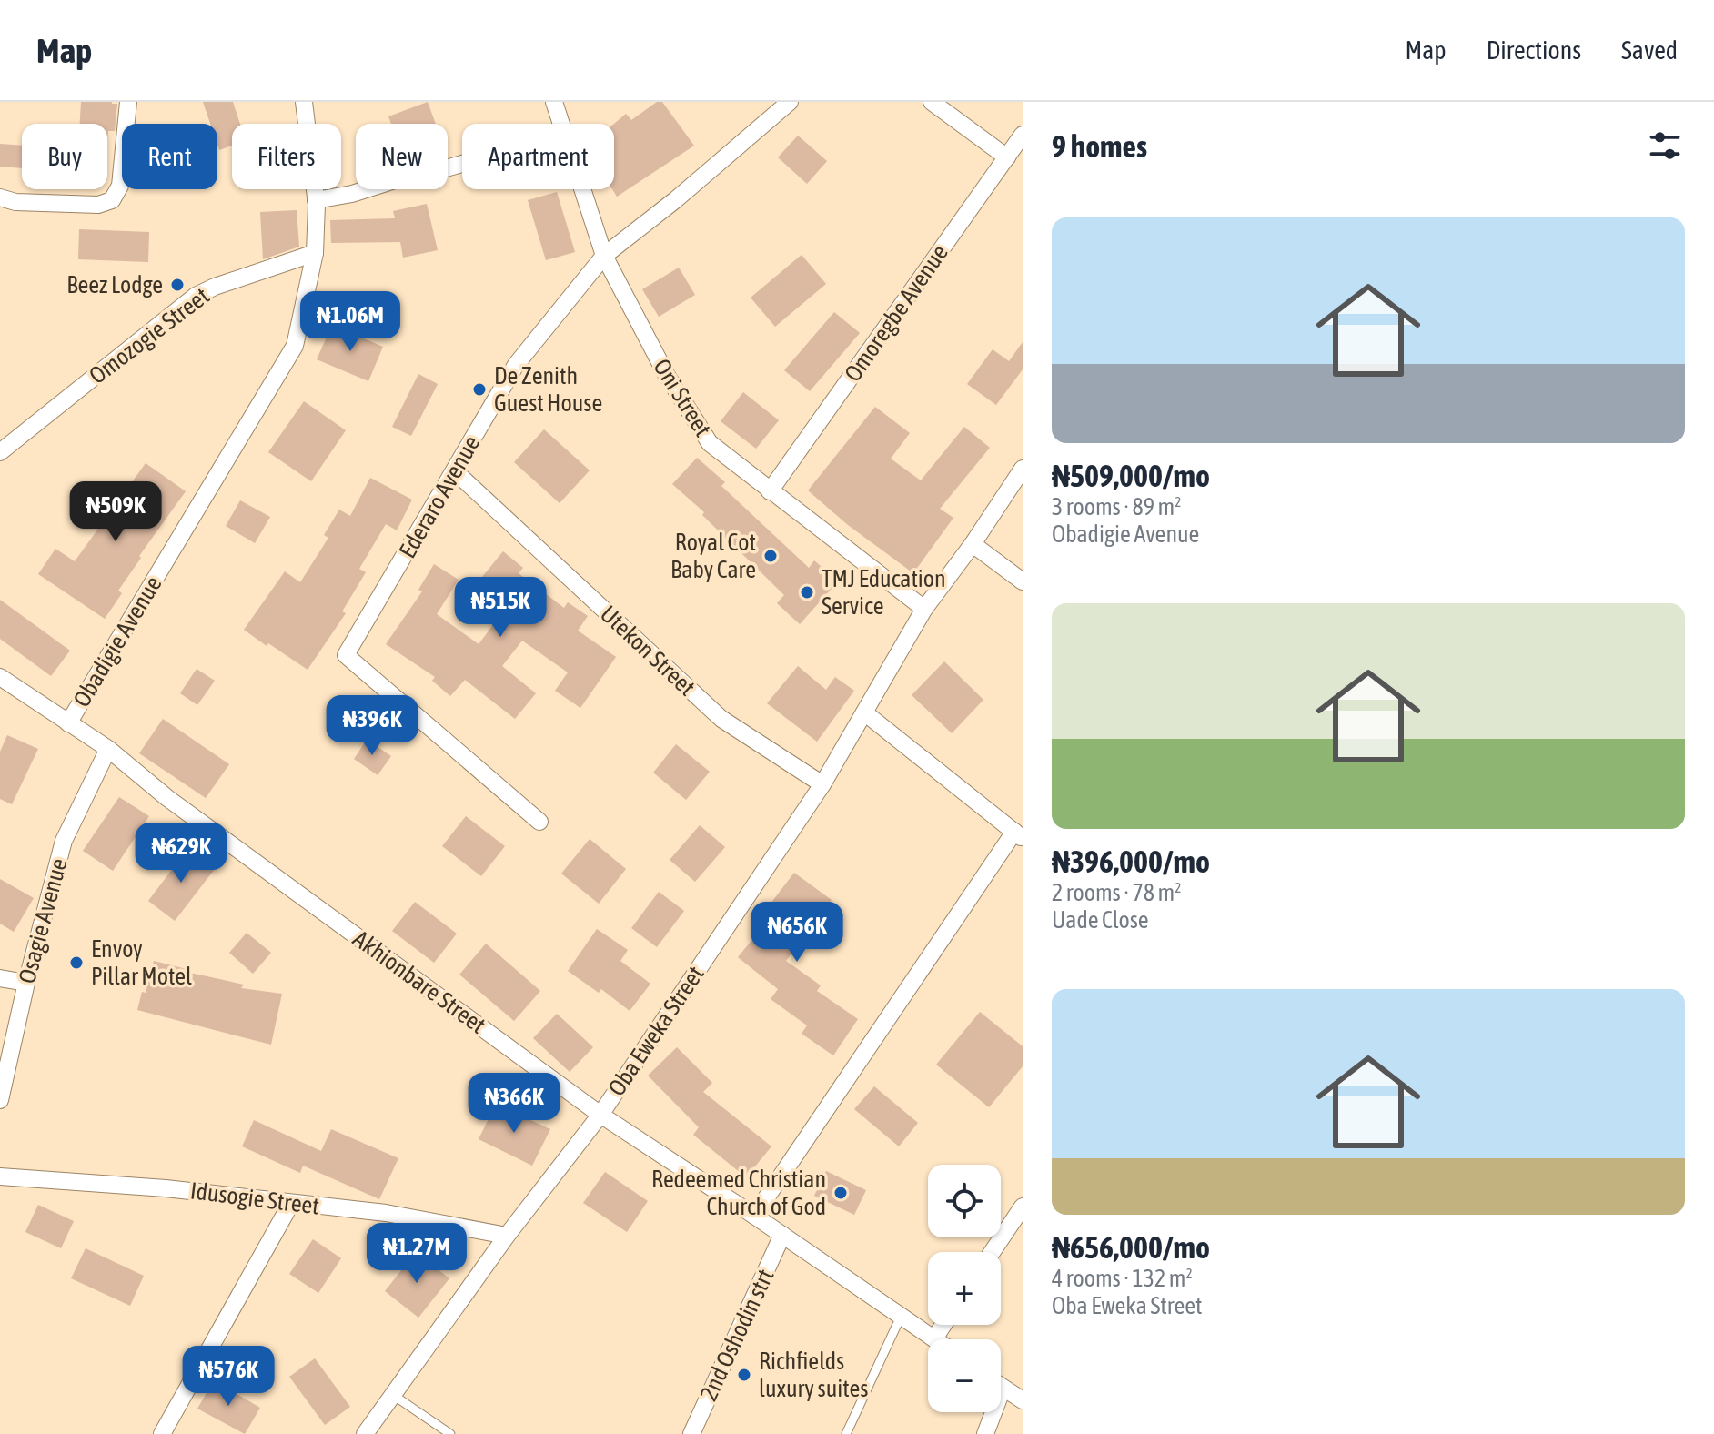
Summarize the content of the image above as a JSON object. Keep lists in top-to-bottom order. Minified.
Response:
{"streets":{"street":["Omoregbe Avenue","Omozogie Street","Oni Street","Ederaro Avenue","Obadigie Avenue","Utekon Street","Osagie Avenue","Akhionbare Street","Oba Eweka Street","Idusogie Street","2nd Oshodin strt"]},"crossings":[["Omoregbe Avenue","Oni Street"],["Omozogie Street","Obadigie Avenue"],["Oni Street","Ederaro Avenue"],["Oni Street","Oba Eweka Street"],["Ederaro Avenue","Utekon Street"],["Obadigie Avenue","Akhionbare Street"],["Utekon Street","Oba Eweka Street"],["Osagie Avenue","Akhionbare Street"],["Akhionbare Street","Oba Eweka Street"],["Akhionbare Street","2nd Oshodin strt"],["Oba Eweka Street","Idusogie Street"]],"places":["Beez Lodge","De Zenith Guest House","Royal Cot Baby Care","TMJ Education Service","Envoy Pillar Motel","Redeemed Christian Church of God","Richfields luxury suites"],"page":{"header":"Map","nav":["Map","Directions","Saved"],"heading":"9 homes","chip":["Buy","Rent","Filters","New","Apartment"],"list":[{"name":"₦509,000/mo","note":"3 rooms · 89 m² · Obadigie Avenue"},{"name":"₦396,000/mo","note":"2 rooms · 78 m² · Uade Close"},{"name":"₦656,000/mo","note":"4 rooms · 132 m² · Oba Eweka Street"}],"price":["₦1.06M","₦509K","₦515K","₦396K","₦629K","₦656K","₦366K","₦1.27M","₦576K"],"map_buttons":["+","−"]}}
